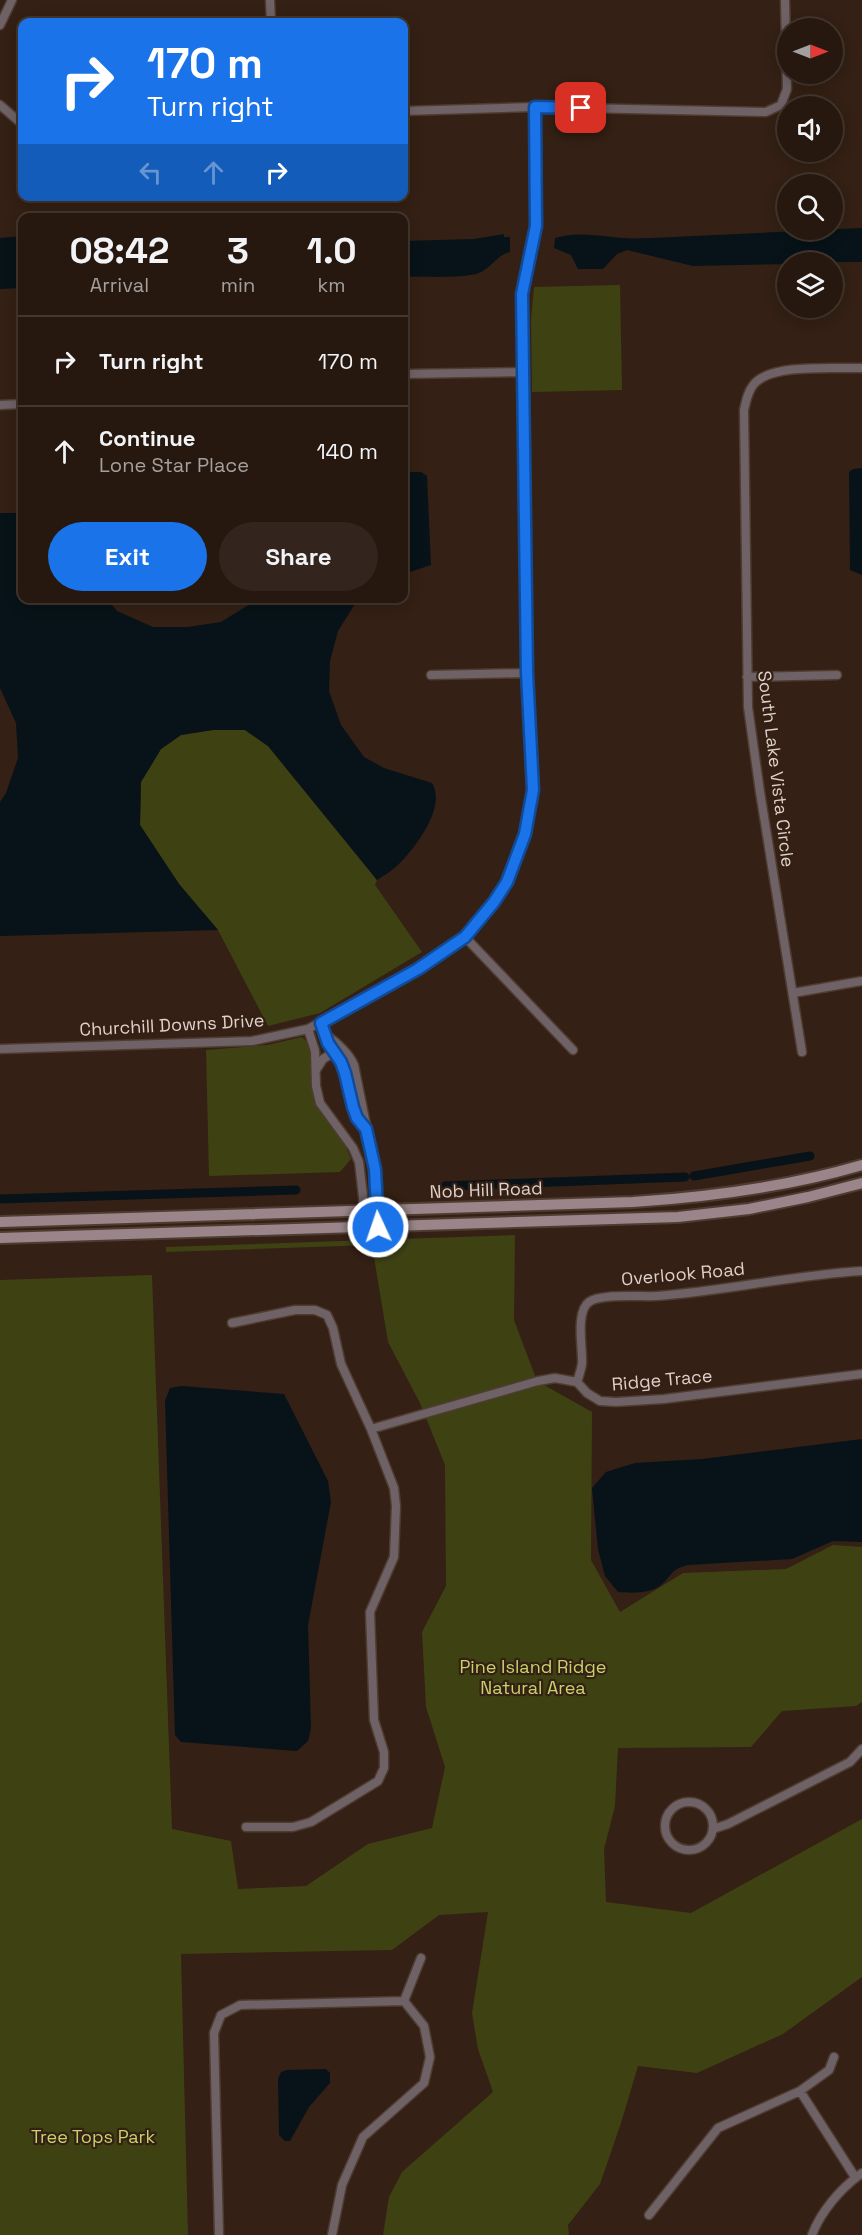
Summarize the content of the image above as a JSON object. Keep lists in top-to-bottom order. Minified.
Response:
{"streets":{"main road":["Nob Hill Road"],"street":["South Lake Vista Circle","Churchill Downs Drive","Overlook Road","Ridge Trace"]},"crossings":[["Overlook Road","Ridge Trace"]],"parks":["Pine Island Ridge Natural Area","Tree Tops Park"],"north":"right","page":{"turn":["170 m","Turn right"],"eta":["08:42","Arrival","3","min","1.0","km"],"list":[{"name":"Turn right","value":"170 m"},{"name":"Continue","note":"Lone Star Place","value":"140 m"}],"buttons":["Exit","Share"]}}
